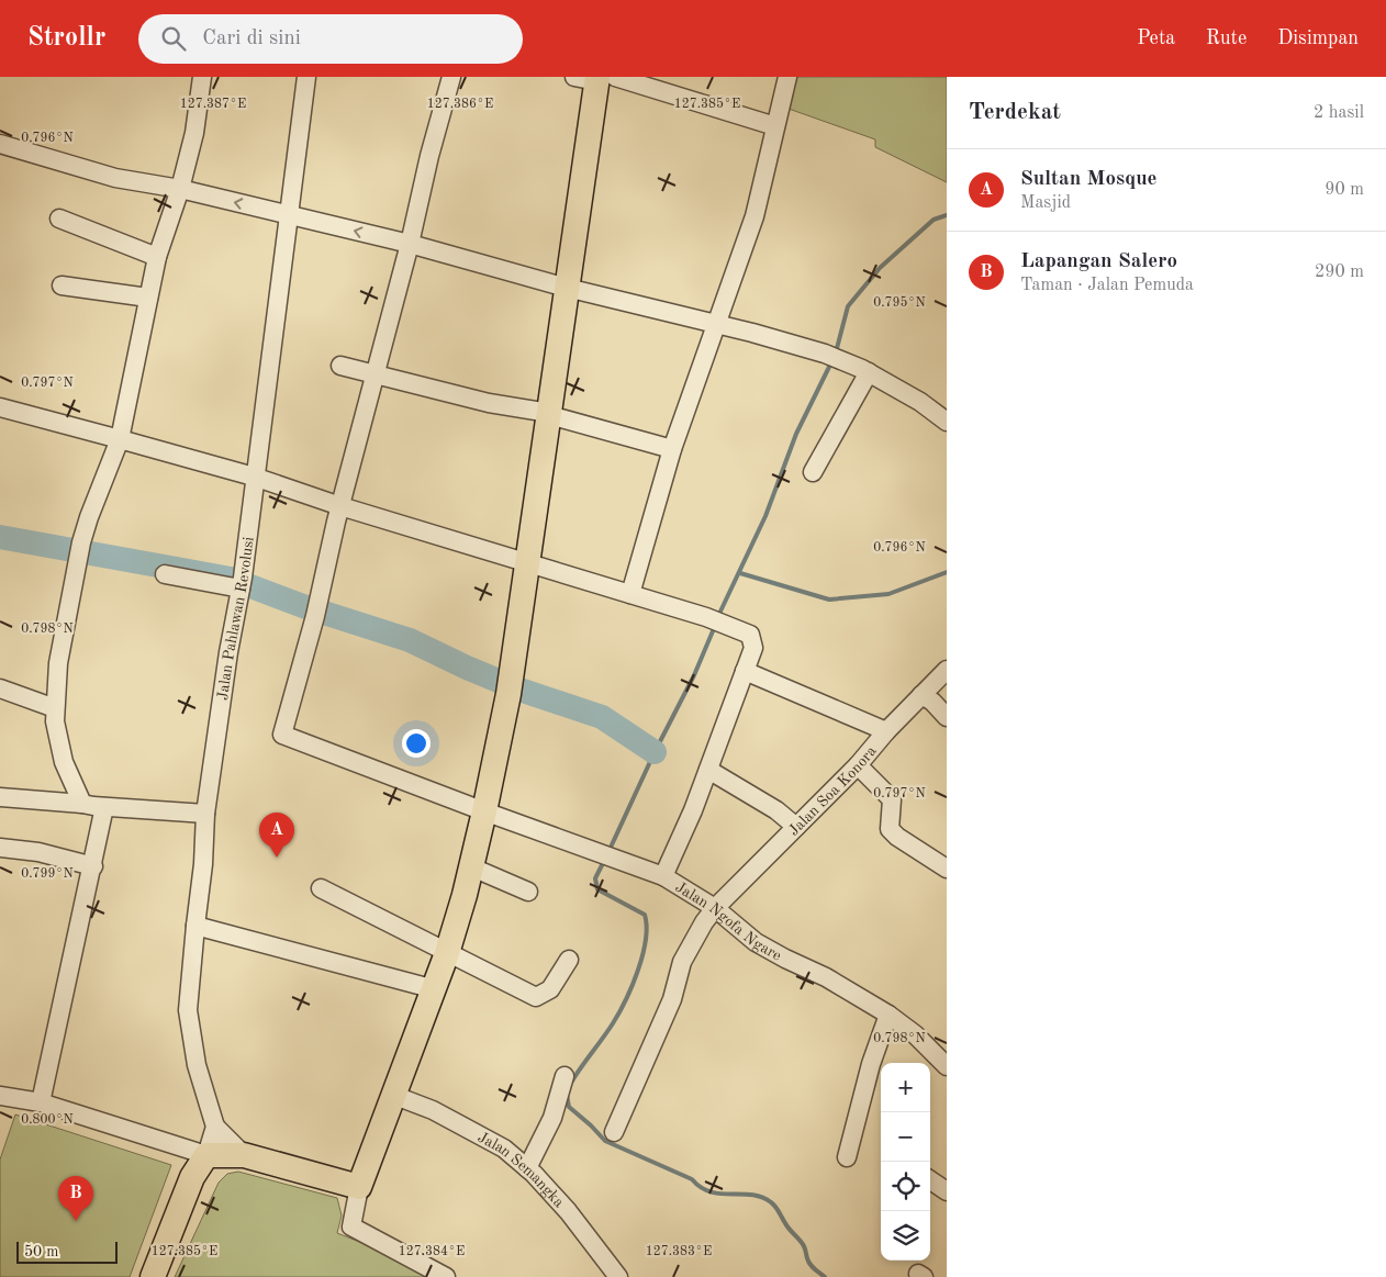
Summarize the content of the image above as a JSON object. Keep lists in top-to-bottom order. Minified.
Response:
{"streets":{"street":["Jalan Pahlawan Revolusi","Jalan Soa Konora","Jalan Ngofa Ngare","Jalan Semangka"]},"crossings":[["Jalan Soa Konora","Jalan Ngofa Ngare"]],"scale_bar":"50 m","page":{"header":"Strollr","search":"Cari di sini","nav":["Peta","Rute","Disimpan"],"heading":["Terdekat","2 hasil"],"list":[{"mark":"A","name":"Sultan Mosque","note":"Masjid","value":"90 m"},{"mark":"B","name":"Lapangan Salero","note":"Taman · Jalan Pemuda","value":"290 m"}],"pins":["A","B"],"map_buttons":["+","−"],"scale":"50 m"},"coordinates":["127.387°E","127.386°E","127.385°E","0.796°N","0.795°N","0.797°N","0.798°N","0.799°N","0.800°N","127.384°E","127.383°E"]}
